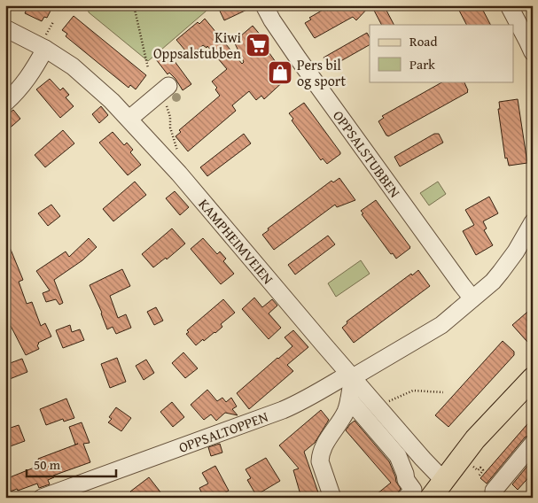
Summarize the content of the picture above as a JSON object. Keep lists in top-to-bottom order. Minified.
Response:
{"streets":{"street":["OPPSALSTUBBEN","KAMPHEIMVEIEN","OPPSALTOPPEN"]},"crossings":[["OPPSALSTUBBEN","OPPSALTOPPEN"],["KAMPHEIMVEIEN","OPPSALTOPPEN"]],"places":{"supermarket":["Kiwi Oppsalstubben"],"shop":["Pers bil og sport"]},"legend":["Road","Park"],"scale_bar":"50 m"}
